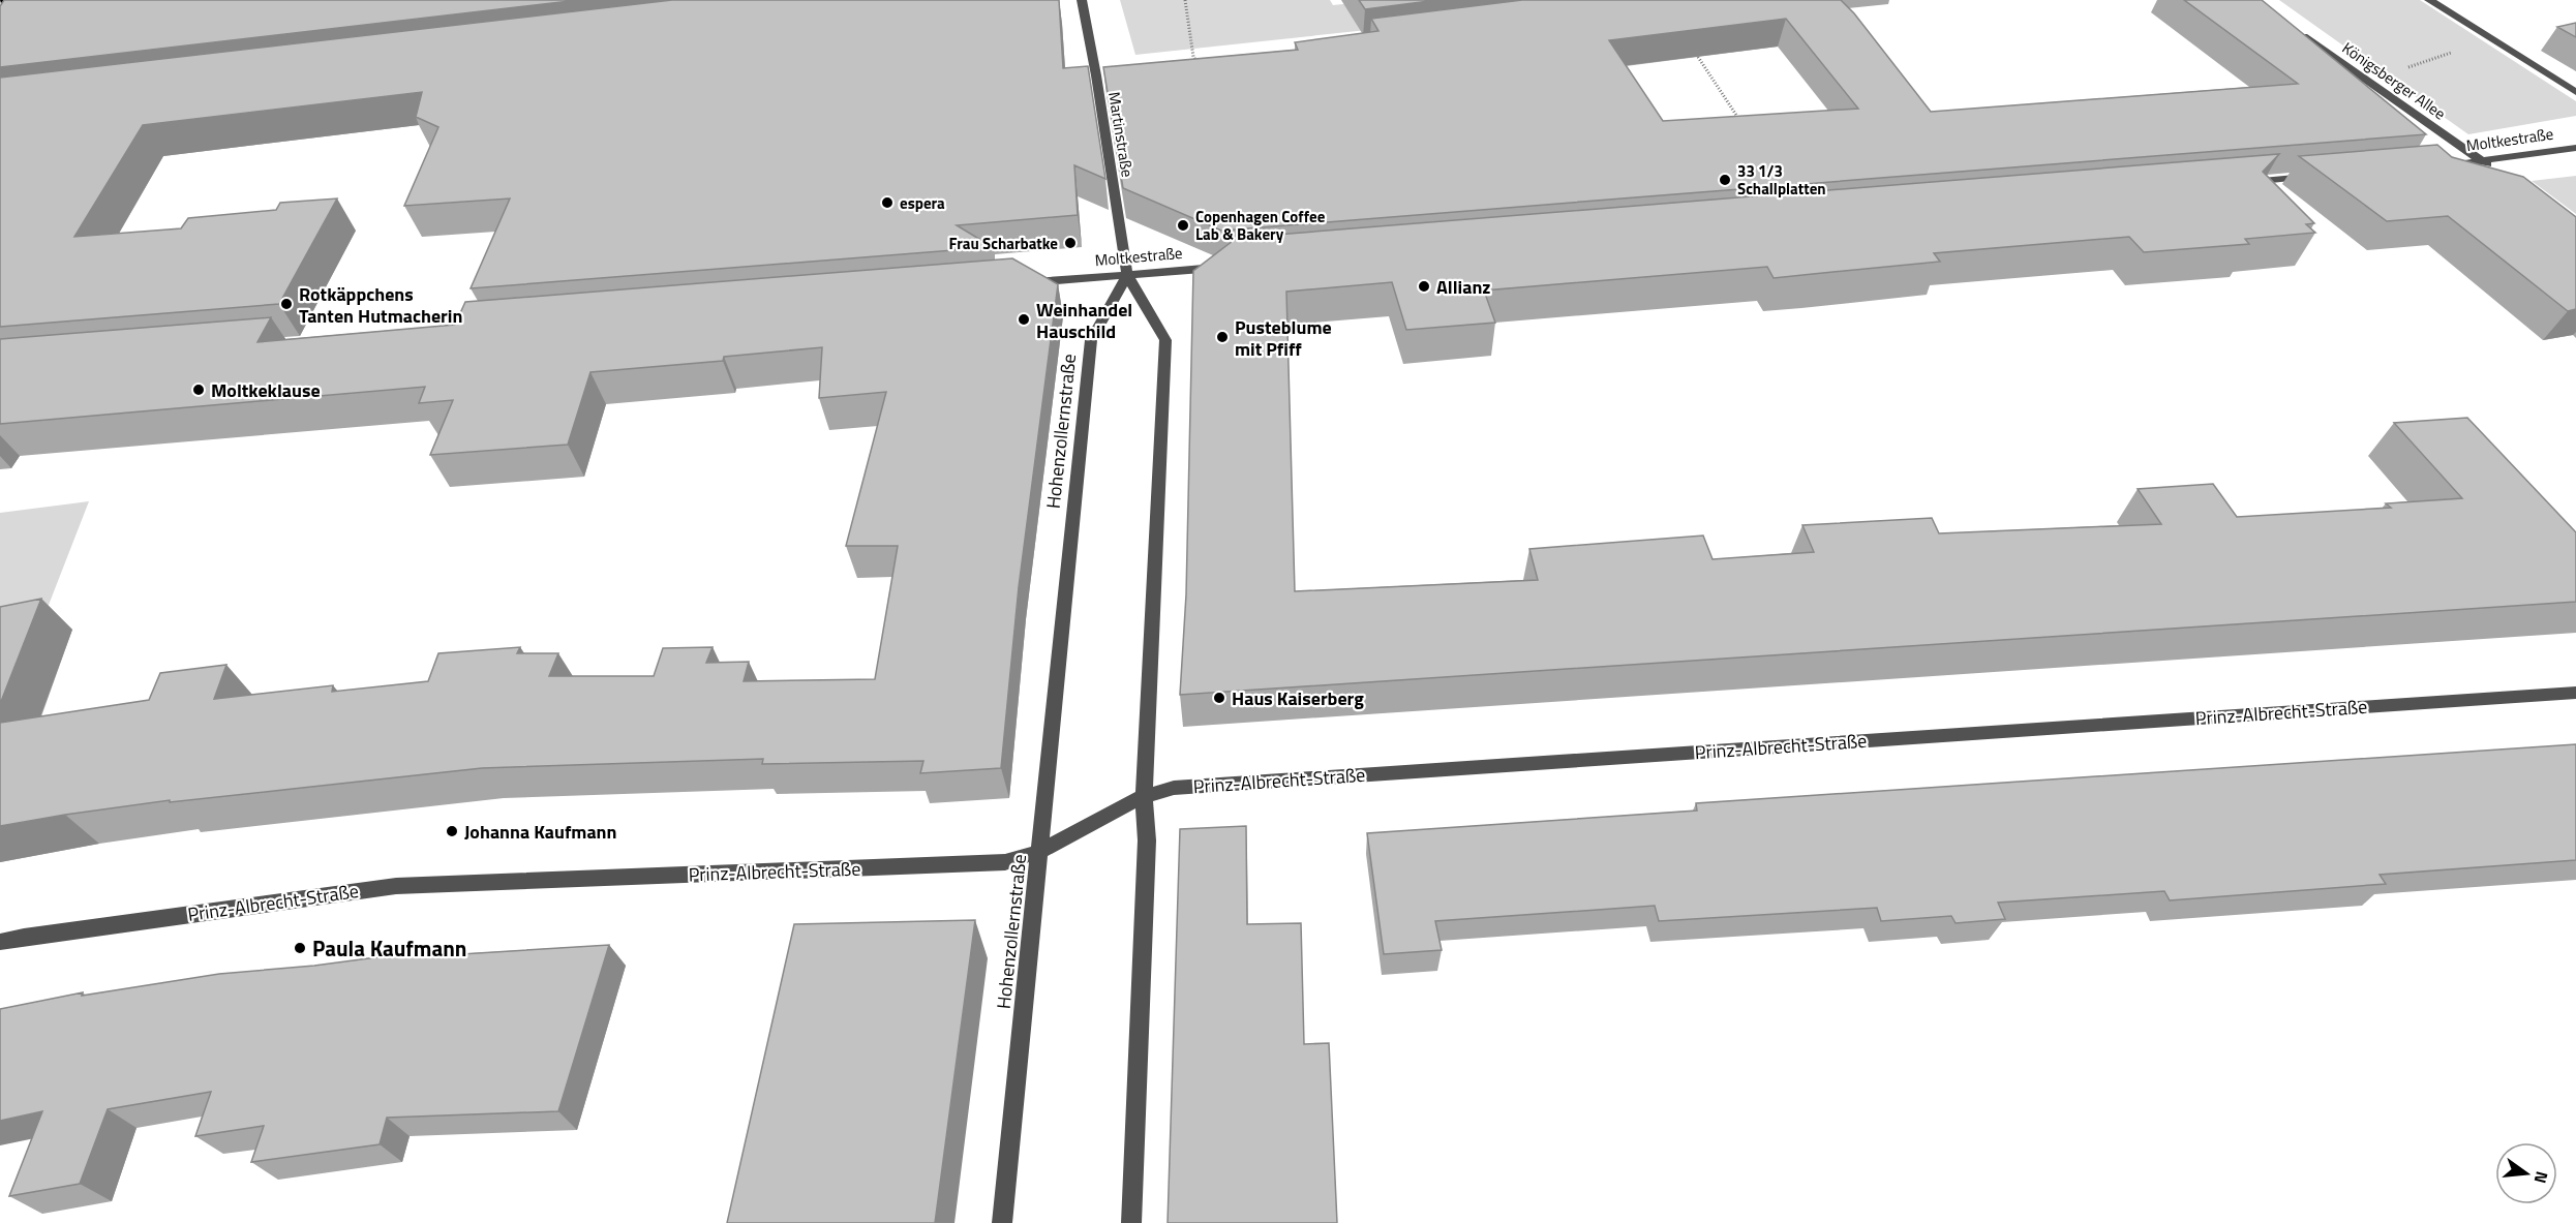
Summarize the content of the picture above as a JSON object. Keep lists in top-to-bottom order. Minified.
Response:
{"streets":{"street":["Königsberger Allee","Martinstraße","Moltkestraße","Hohenzollernstraße","Prinz-Albrecht-Straße"]},"crossings":[["Königsberger Allee","Moltkestraße"],["Martinstraße","Moltkestraße"],["Martinstraße","Hohenzollernstraße"],["Moltkestraße","Hohenzollernstraße"],["Hohenzollernstraße","Prinz-Albrecht-Straße"]],"places":["33 1/3 Schallplatten","espera","Copenhagen Coffee Lab & Bakery","Frau Scharbatke","Allianz","Rotkäppchens Tanten Hutmacherin","Weinhandel Hauschild","Pusteblume mit Pfiff","Moltkeklause","Haus Kaiserberg","Johanna Kaufmann","Paula Kaufmann"],"north":"right"}
